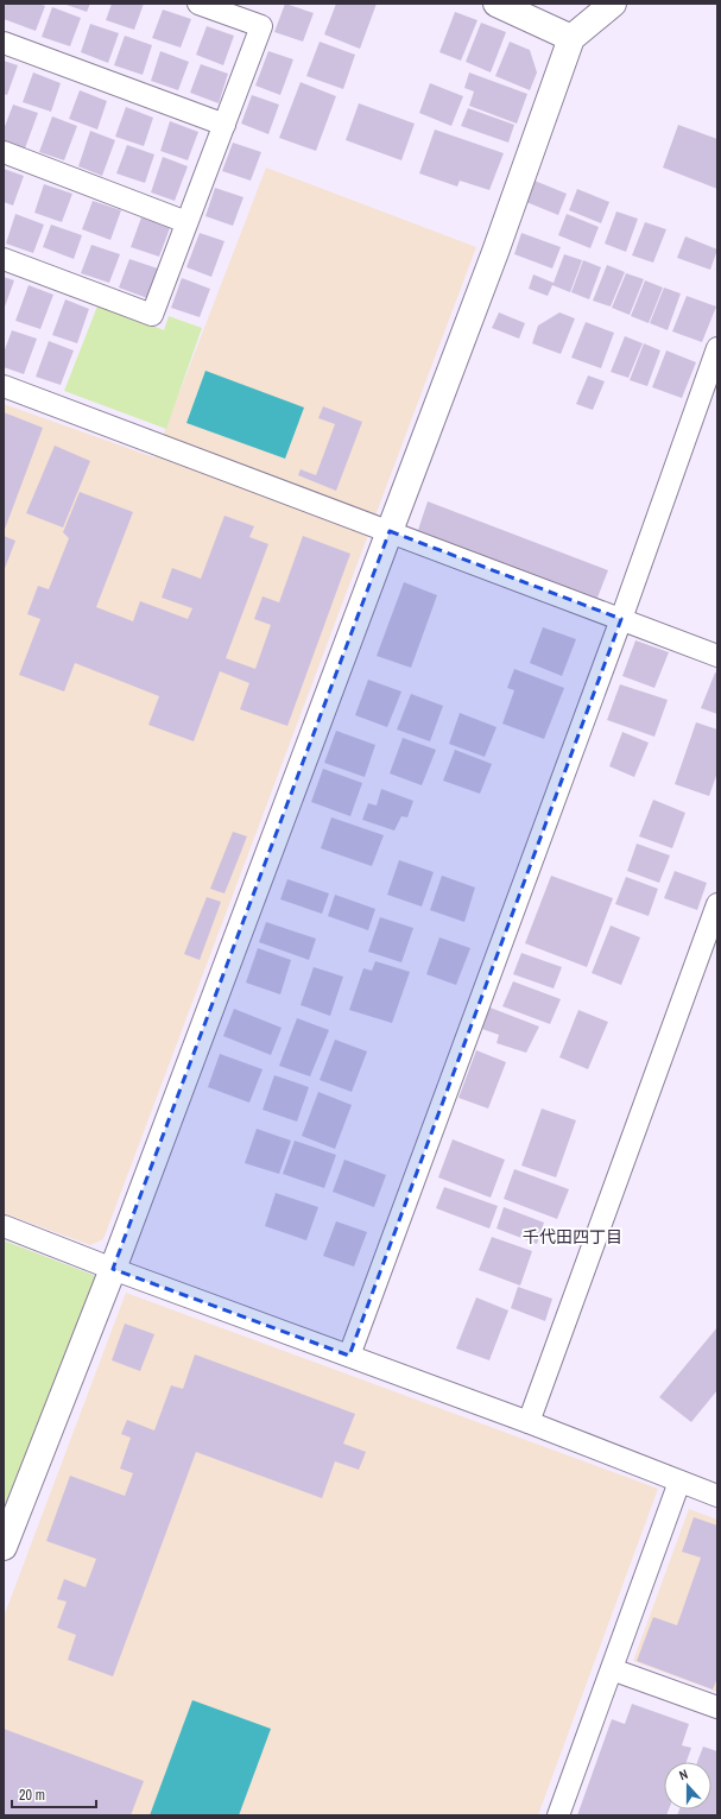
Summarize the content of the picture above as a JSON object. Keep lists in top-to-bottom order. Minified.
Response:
{"districts":["千代田四丁目"],"scale_bar":"20 m","north":"top"}
